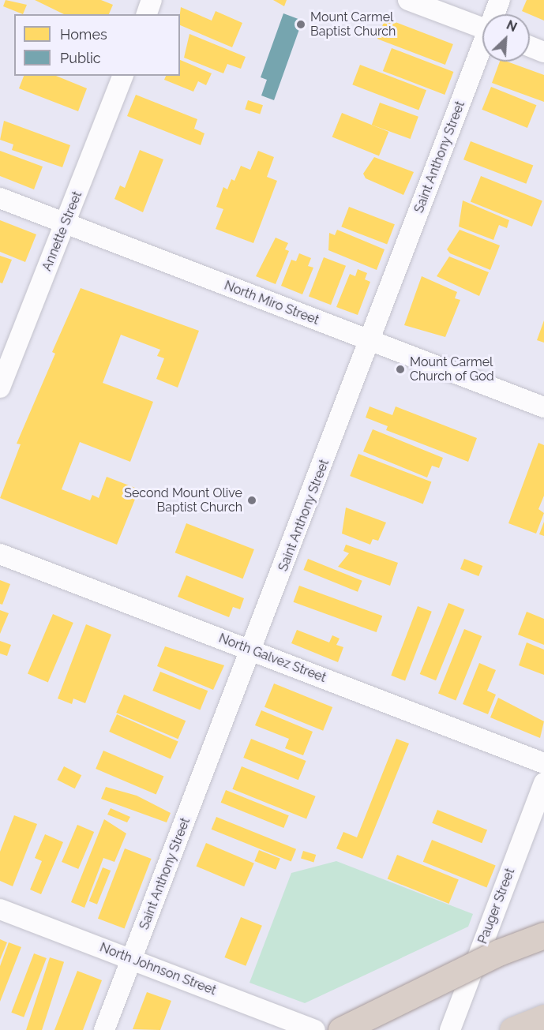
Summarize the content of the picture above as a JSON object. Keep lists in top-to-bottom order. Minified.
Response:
{"streets":{"street":["Saint Anthony Street","Annette Street","North Miro Street","North Galvez Street","Pauger Street","North Johnson Street"]},"crossings":[["Saint Anthony Street","North Miro Street"],["Saint Anthony Street","North Galvez Street"],["Saint Anthony Street","North Johnson Street"],["Annette Street","North Miro Street"]],"places":["Mount Carmel Baptist Church","Mount Carmel Church of God","Second Mount Olive Baptist Church"],"legend":["Homes","Public"],"north":"top right"}
